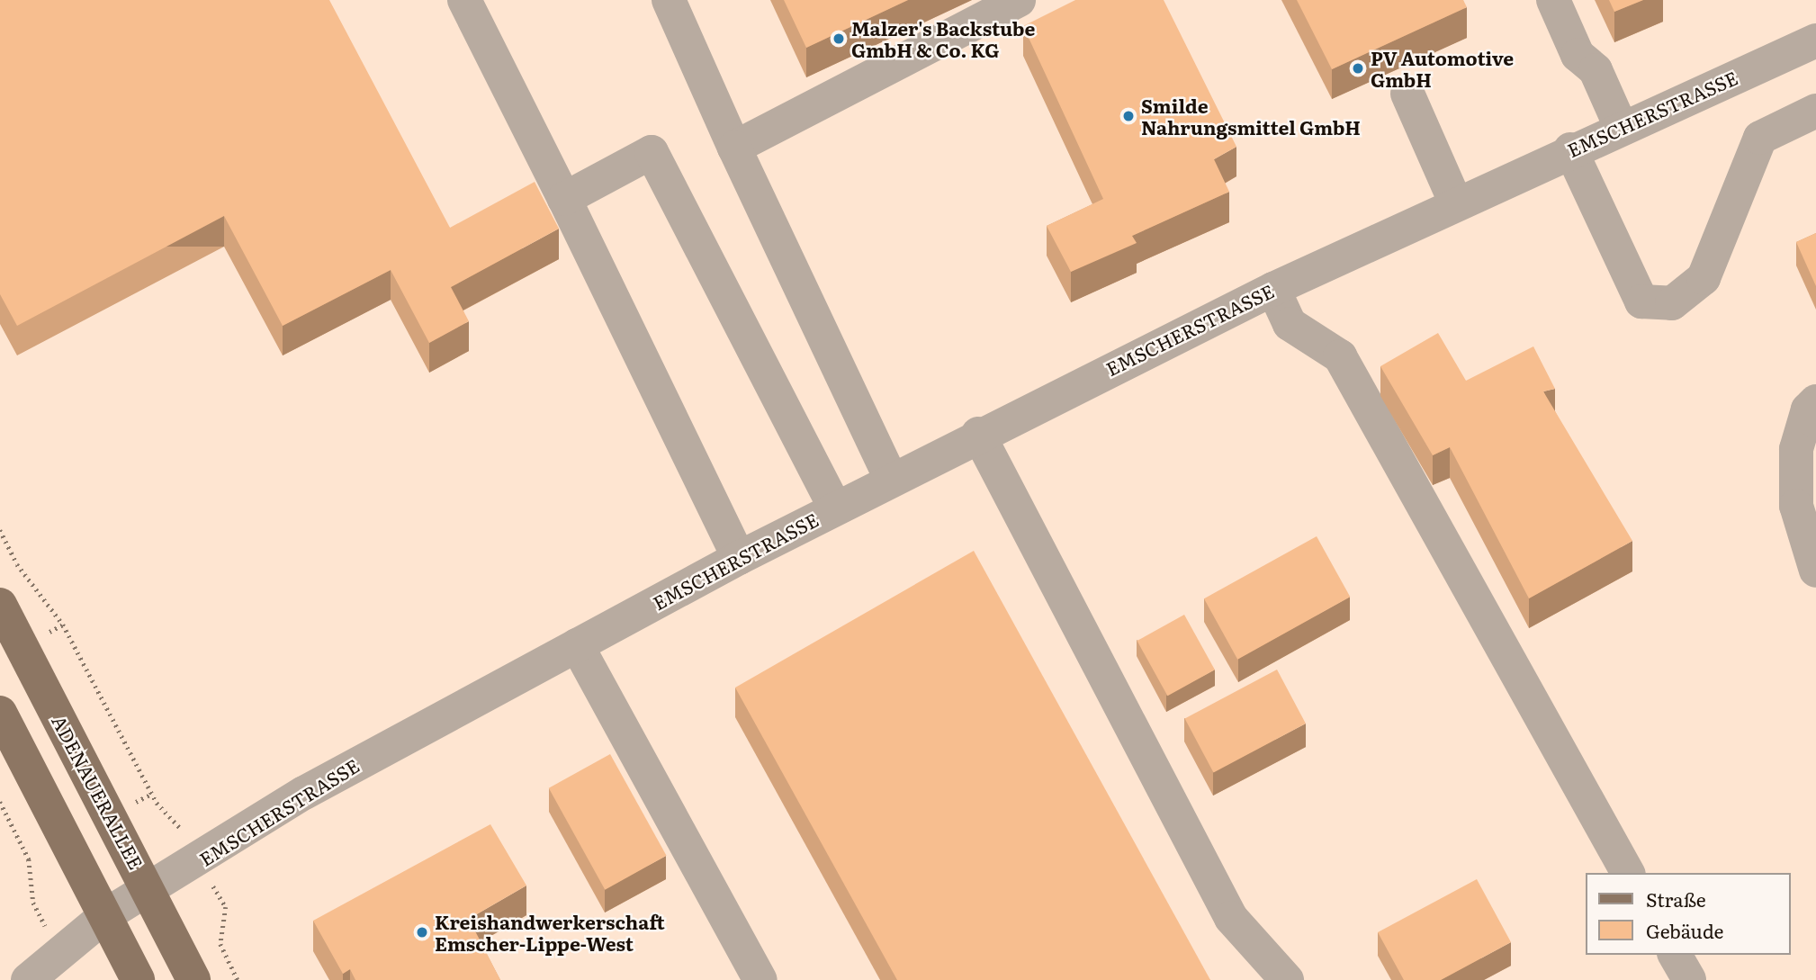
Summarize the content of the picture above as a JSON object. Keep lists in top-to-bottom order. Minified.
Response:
{"streets":{"main road":["ADENAUERALLEE"],"street":["EMSCHERSTRASSE"]},"crossings":[["EMSCHERSTRASSE","ADENAUERALLEE"]],"places":["Malzer's Backstube GmbH & Co. KG","PV Automotive GmbH","Smilde Nahrungsmittel GmbH","Kreishandwerkerschaft Emscher-Lippe-West"],"legend":["Straße","Gebäude"]}
